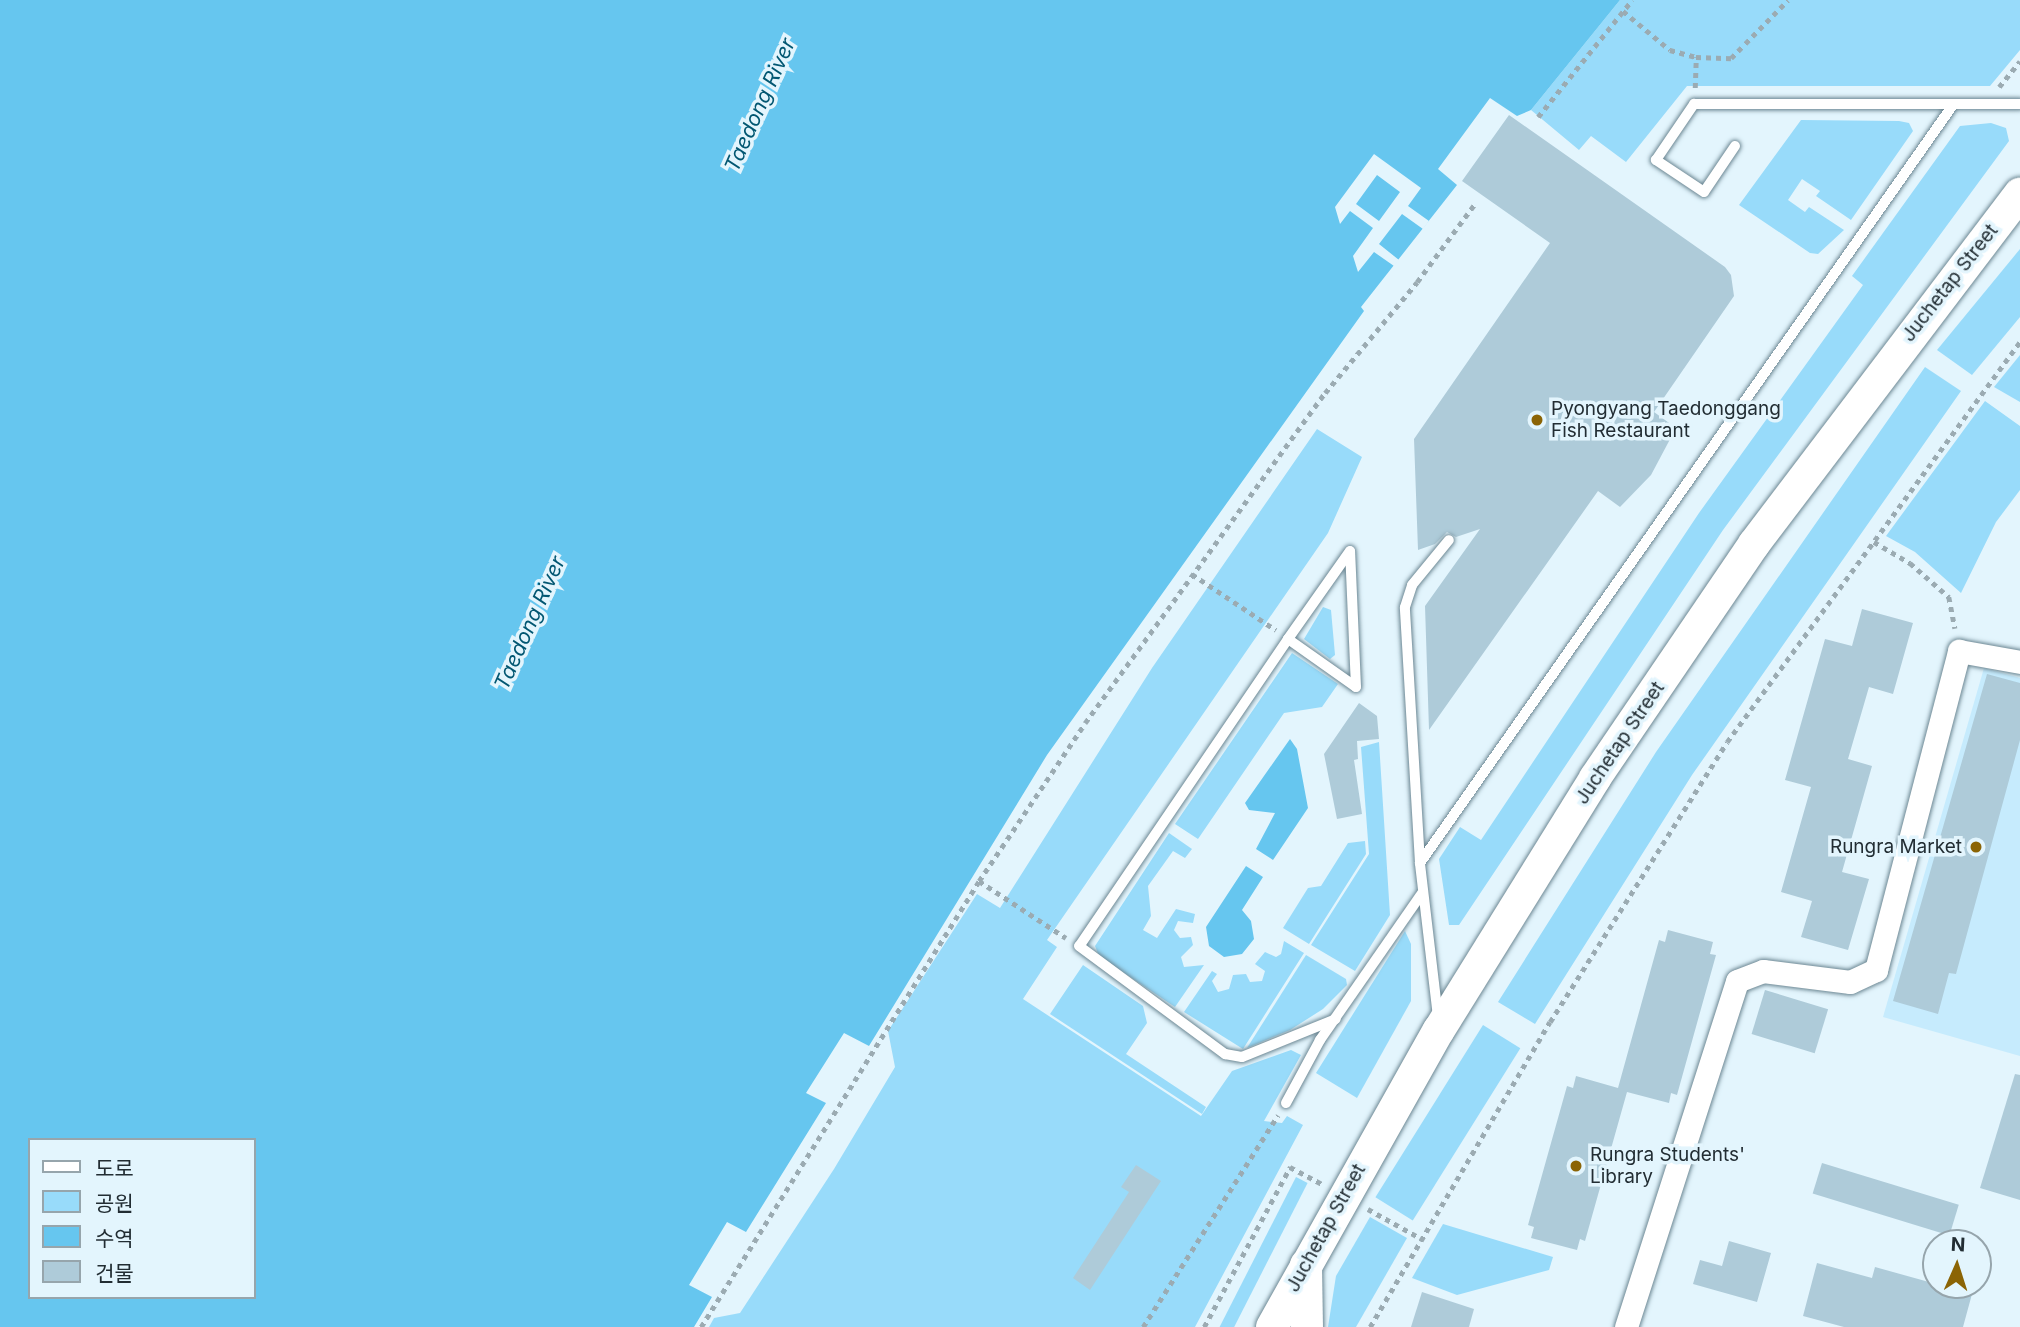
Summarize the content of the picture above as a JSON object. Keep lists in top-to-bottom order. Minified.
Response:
{"streets":{"main road":["Juchetap Street"]},"water":["Taedong River"],"places":["Pyongyang Taedonggang Fish Restaurant","Rungra Market","Rungra Students' Library"],"legend":["도로","공원","수역","건물"],"north":"top"}
